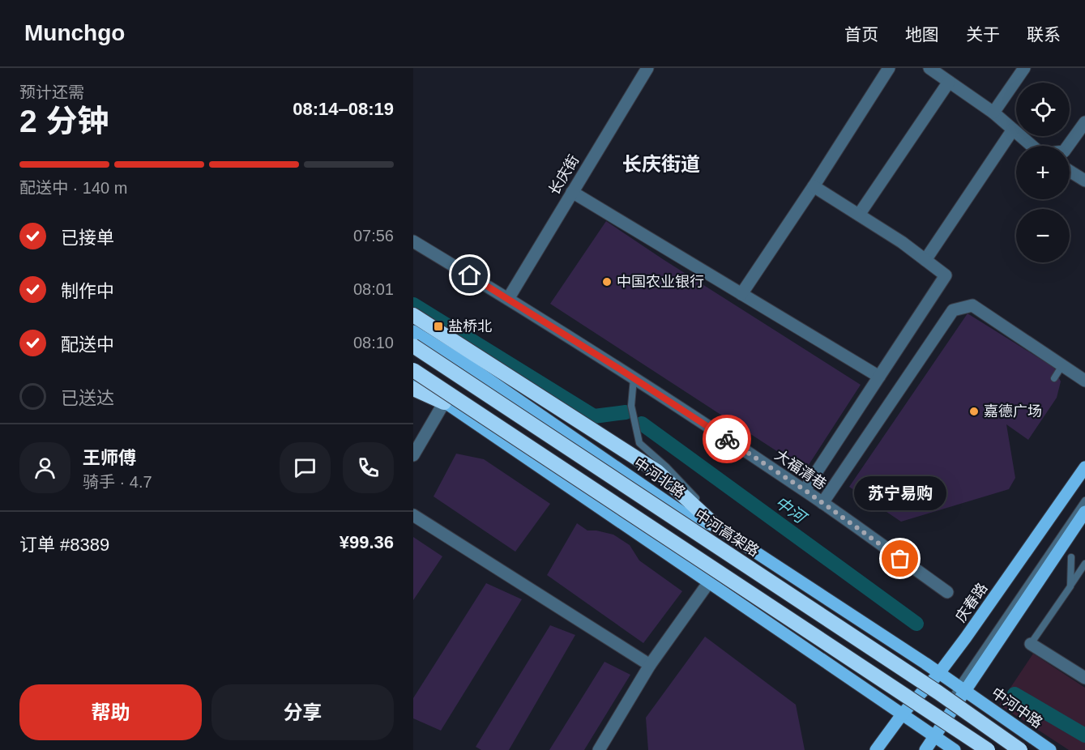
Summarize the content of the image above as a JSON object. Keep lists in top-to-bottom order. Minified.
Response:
{"streets":{"highway":["中河高架路"],"main road":["中河北路","庆春路","中河中路"],"street":["长庆街","大福清巷"]},"crossings":[["长庆街","大福清巷"],["中河北路","庆春路"],["中河北路","中河中路"]],"districts":["长庆街道"],"water":["中河"],"places":{"other":["中国农业银行","嘉德广场","苏宁易购"],"transit":["盐桥北"]},"page":{"header":"Munchgo","nav":["首页","地图","关于","联系"],"heading":["2 分钟","预计还需","08:14–08:19"],"panel":["王师傅","骑手 · 4.7","订单 #8389","¥99.36"],"map_buttons":["+","−"],"bar":"配送中 · 140 m","list":[["已接单","07:56"],["制作中","08:01"],["配送中","08:10"],"已送达"],"bubble":"苏宁易购","buttons":["帮助","分享"]}}
